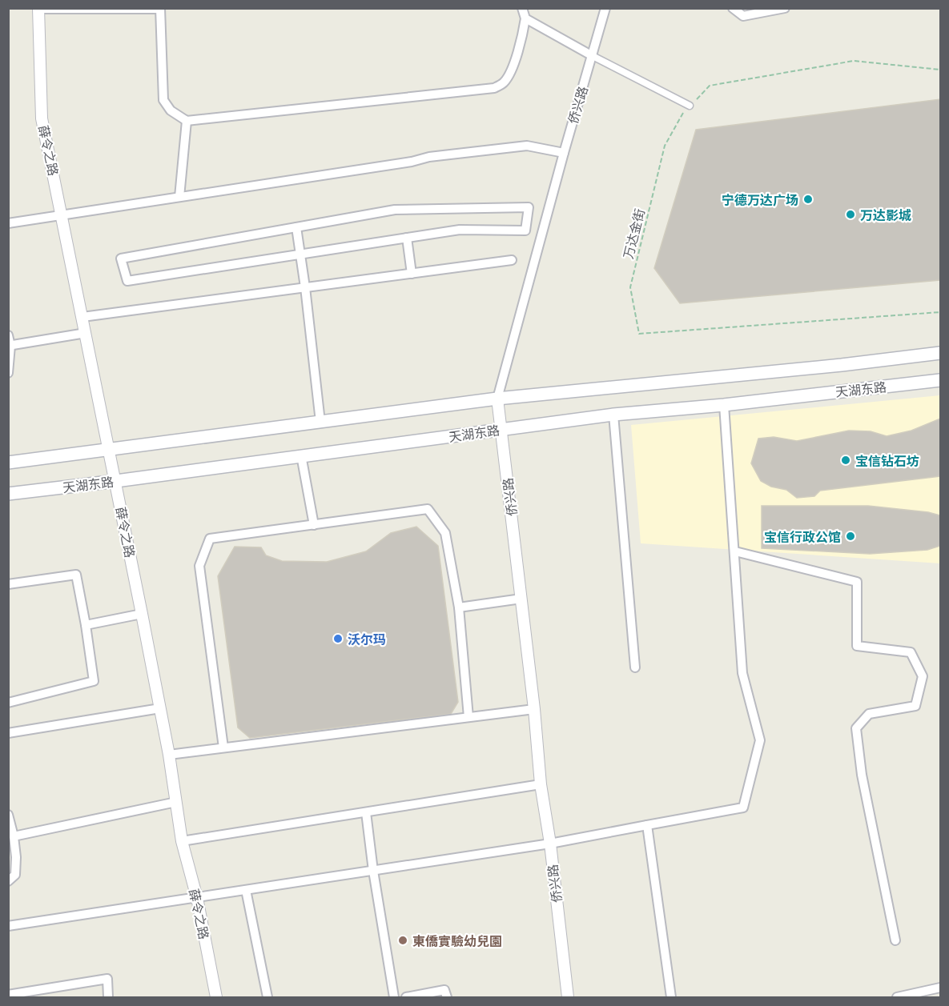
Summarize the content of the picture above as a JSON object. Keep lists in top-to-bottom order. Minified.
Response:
{"streets":{"main road":["天湖东路"],"street":["侨兴路","薛令之路"],"path":["万达金街"]},"crossings":[["侨兴路","天湖东路"],["薛令之路","天湖东路"]],"places":["宁德万达广场","万达影城","宝信钻石坊","宝信行政公馆","沃尔玛","東僑實驗幼兒園"]}
